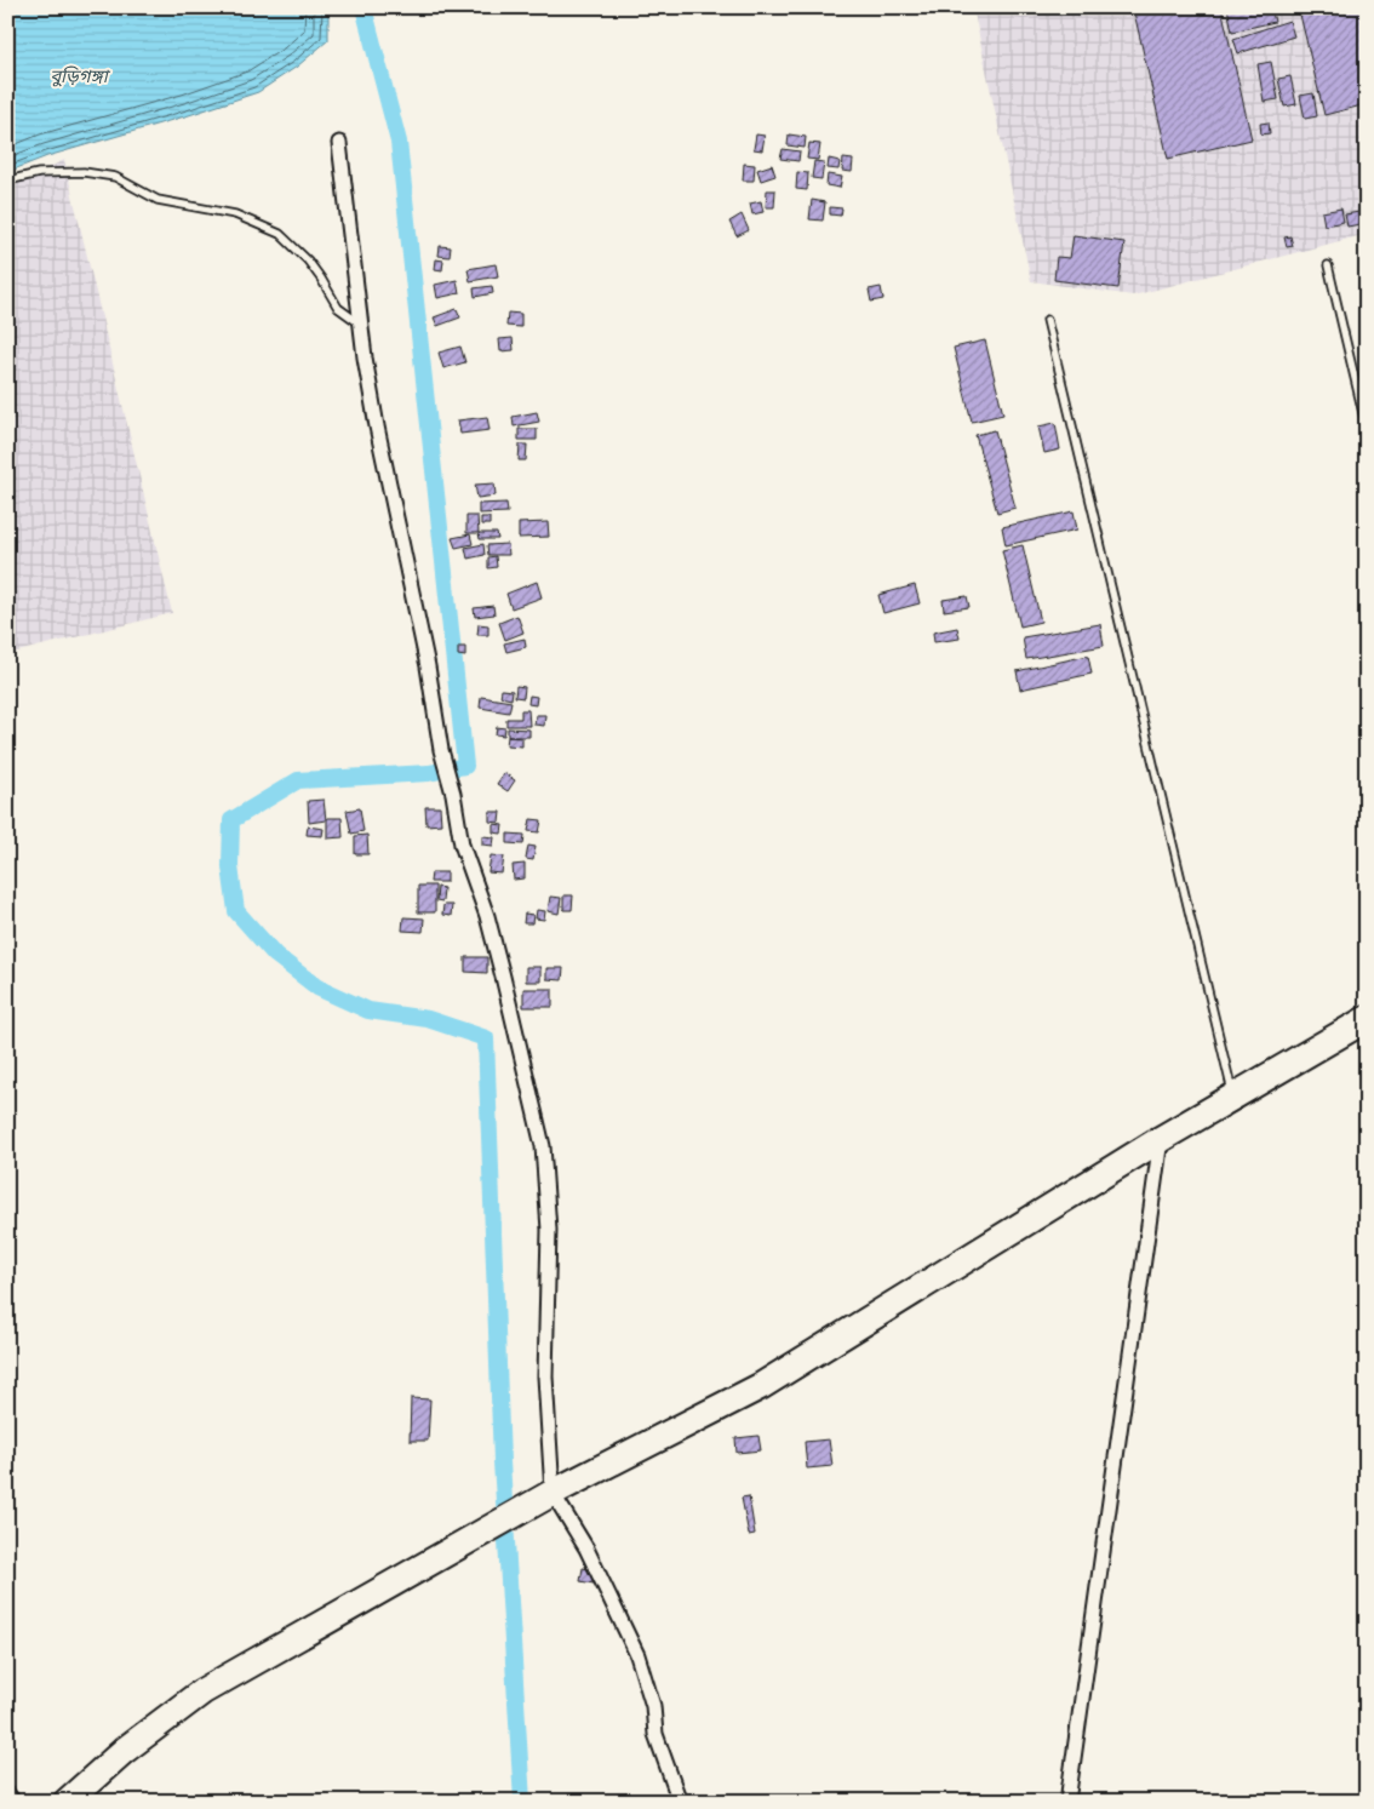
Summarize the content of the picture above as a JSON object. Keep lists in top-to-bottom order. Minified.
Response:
{"water":["বুড়িগঙ্গা"]}
